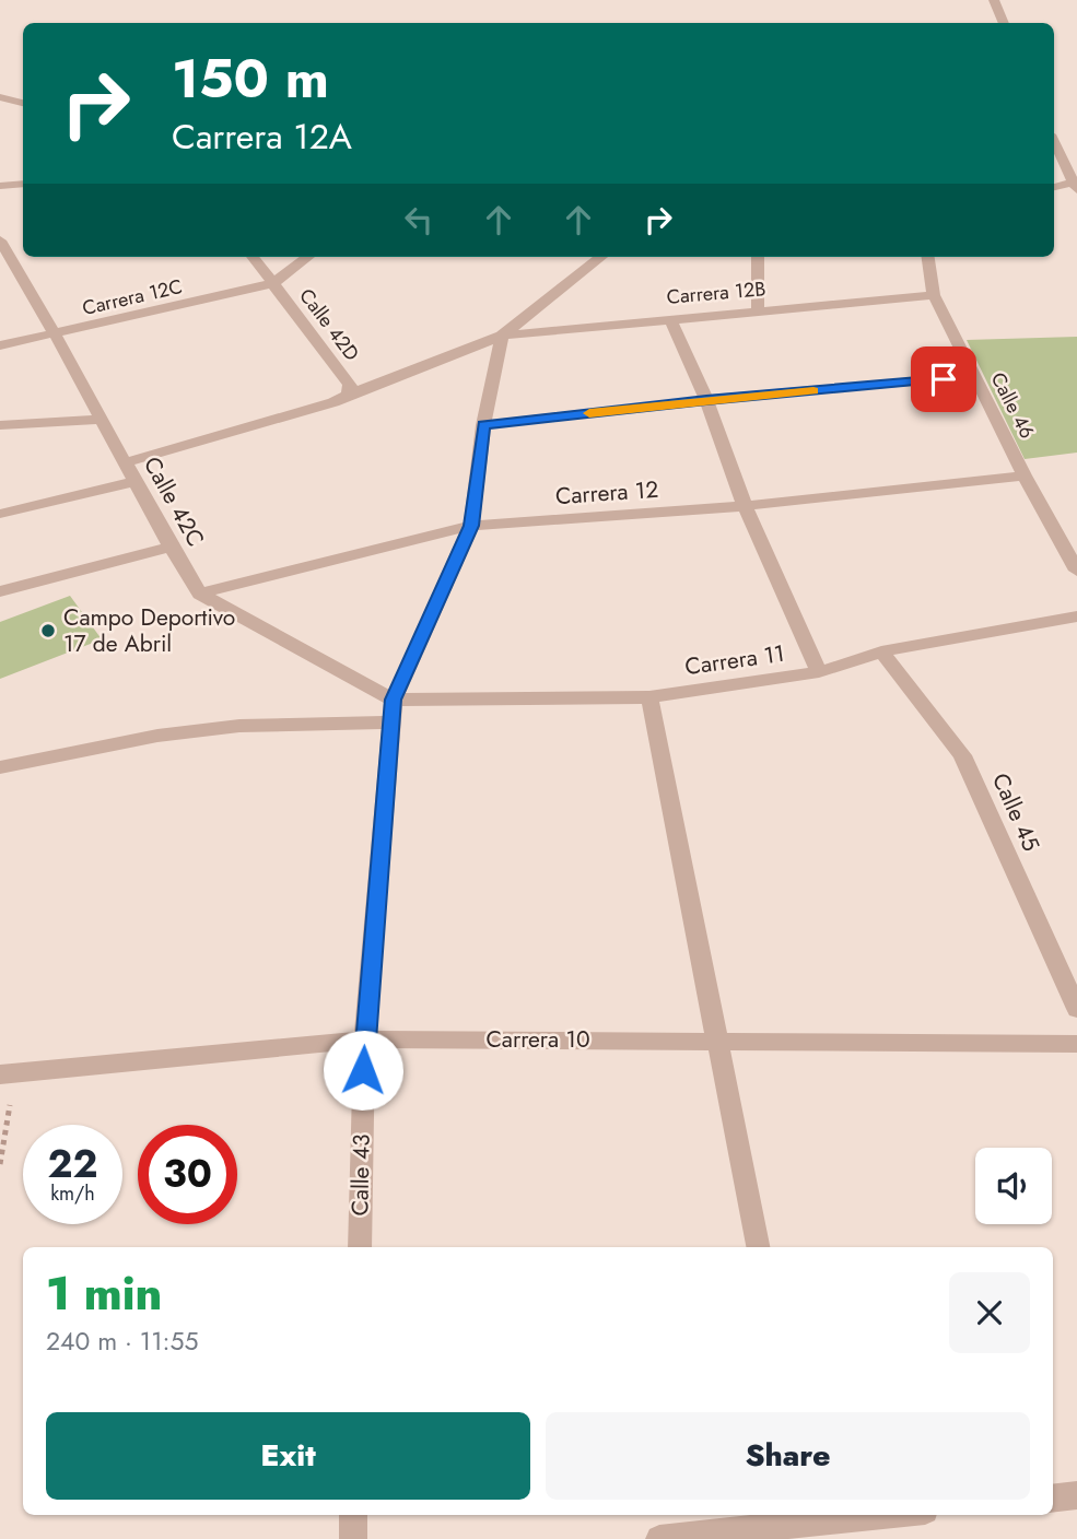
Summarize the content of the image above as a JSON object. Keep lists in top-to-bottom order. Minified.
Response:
{"streets":{"street":["Carrera 12B","Carrera 12C","Calle 42D","Calle 46","Carrera 12","Calle 42C","Carrera 11","Calle 45","Carrera 10","Calle 43"]},"crossings":[["Carrera 12B","Calle 46"],["Carrera 12B","Calle 43"],["Carrera 12C","Calle 42D"],["Carrera 12C","Calle 42C"],["Calle 46","Carrera 12"],["Carrera 12","Calle 42C"],["Carrera 12","Calle 43"],["Calle 42C","Carrera 11"],["Calle 42C","Calle 43"],["Carrera 11","Calle 45"],["Carrera 11","Calle 43"],["Carrera 10","Calle 43"]],"places":["Campo Deportivo 17 de Abril"],"page":{"turn":["150 m","Carrera 12A"],"speed":"22 km/h","limit":"30","heading":["1 min","240 m · 11:55"],"buttons":["Exit","Share"]}}
